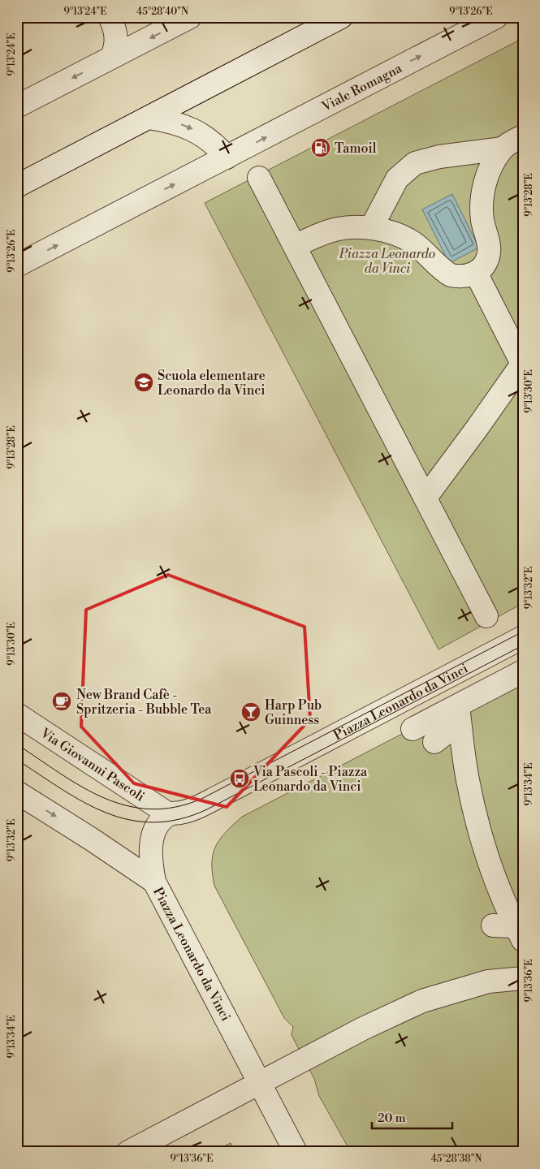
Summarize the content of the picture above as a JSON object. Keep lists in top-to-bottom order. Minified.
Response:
{"streets":{"street":["Viale Romagna","Piazza Leonardo da Vinci","Via Giovanni Pascoli"]},"crossings":[["Piazza Leonardo da Vinci","Via Giovanni Pascoli"]],"parks":["Piazza Leonardo da Vinci"],"places":{"fuel station":["Tamoil"],"school or university":["Scuola elementare Leonardo da Vinci"],"cafe":["New Brand Cafè - Spritzeria - Bubble Tea"],"bar":["Harp Pub Guinness"],"bus stop":["Via Pascoli - Piazza Leonardo da Vinci"]},"scale_bar":"20 m","coordinates":["9°13'24\"E","45°28'40\"N","9°13'26\"E","9°13'28\"E","9°13'30\"E","9°13'32\"E","9°13'34\"E","9°13'36\"E","45°28'38\"N"]}
